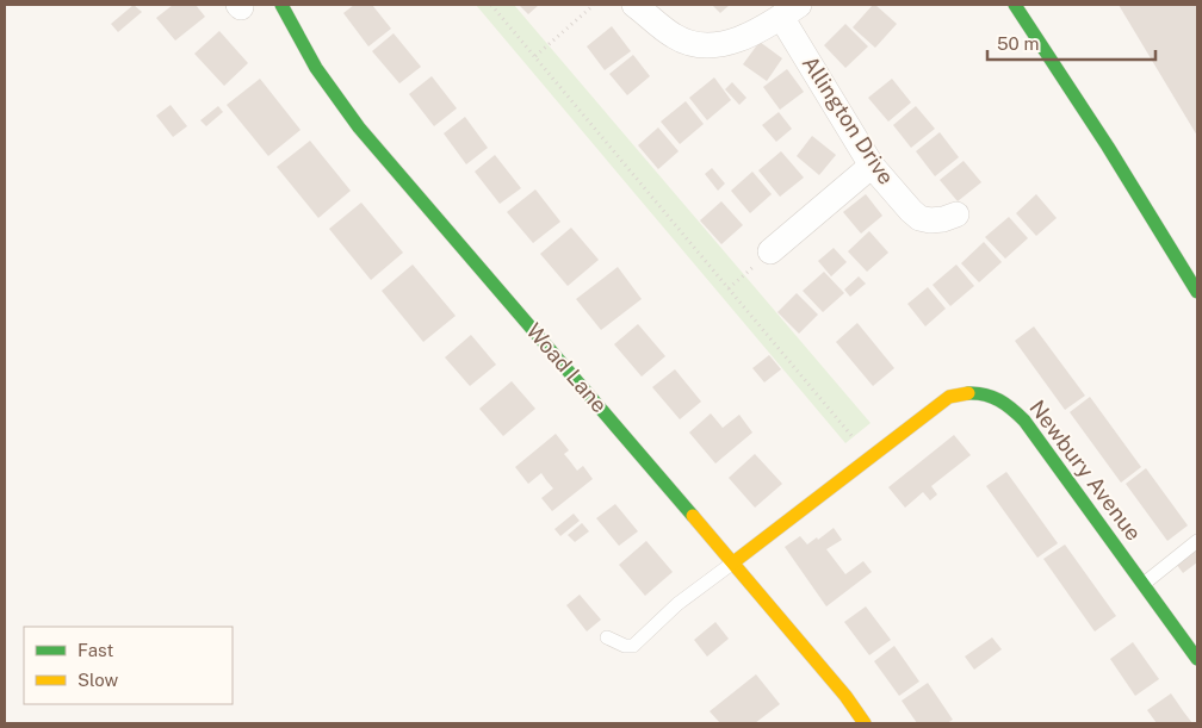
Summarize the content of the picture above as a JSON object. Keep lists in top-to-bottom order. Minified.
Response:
{"streets":{"street":["Allington Drive","Woad Lane","Newbury Avenue"]},"crossings":[["Woad Lane","Newbury Avenue"]],"legend":["Fast","Slow"],"scale_bar":"50 m"}
